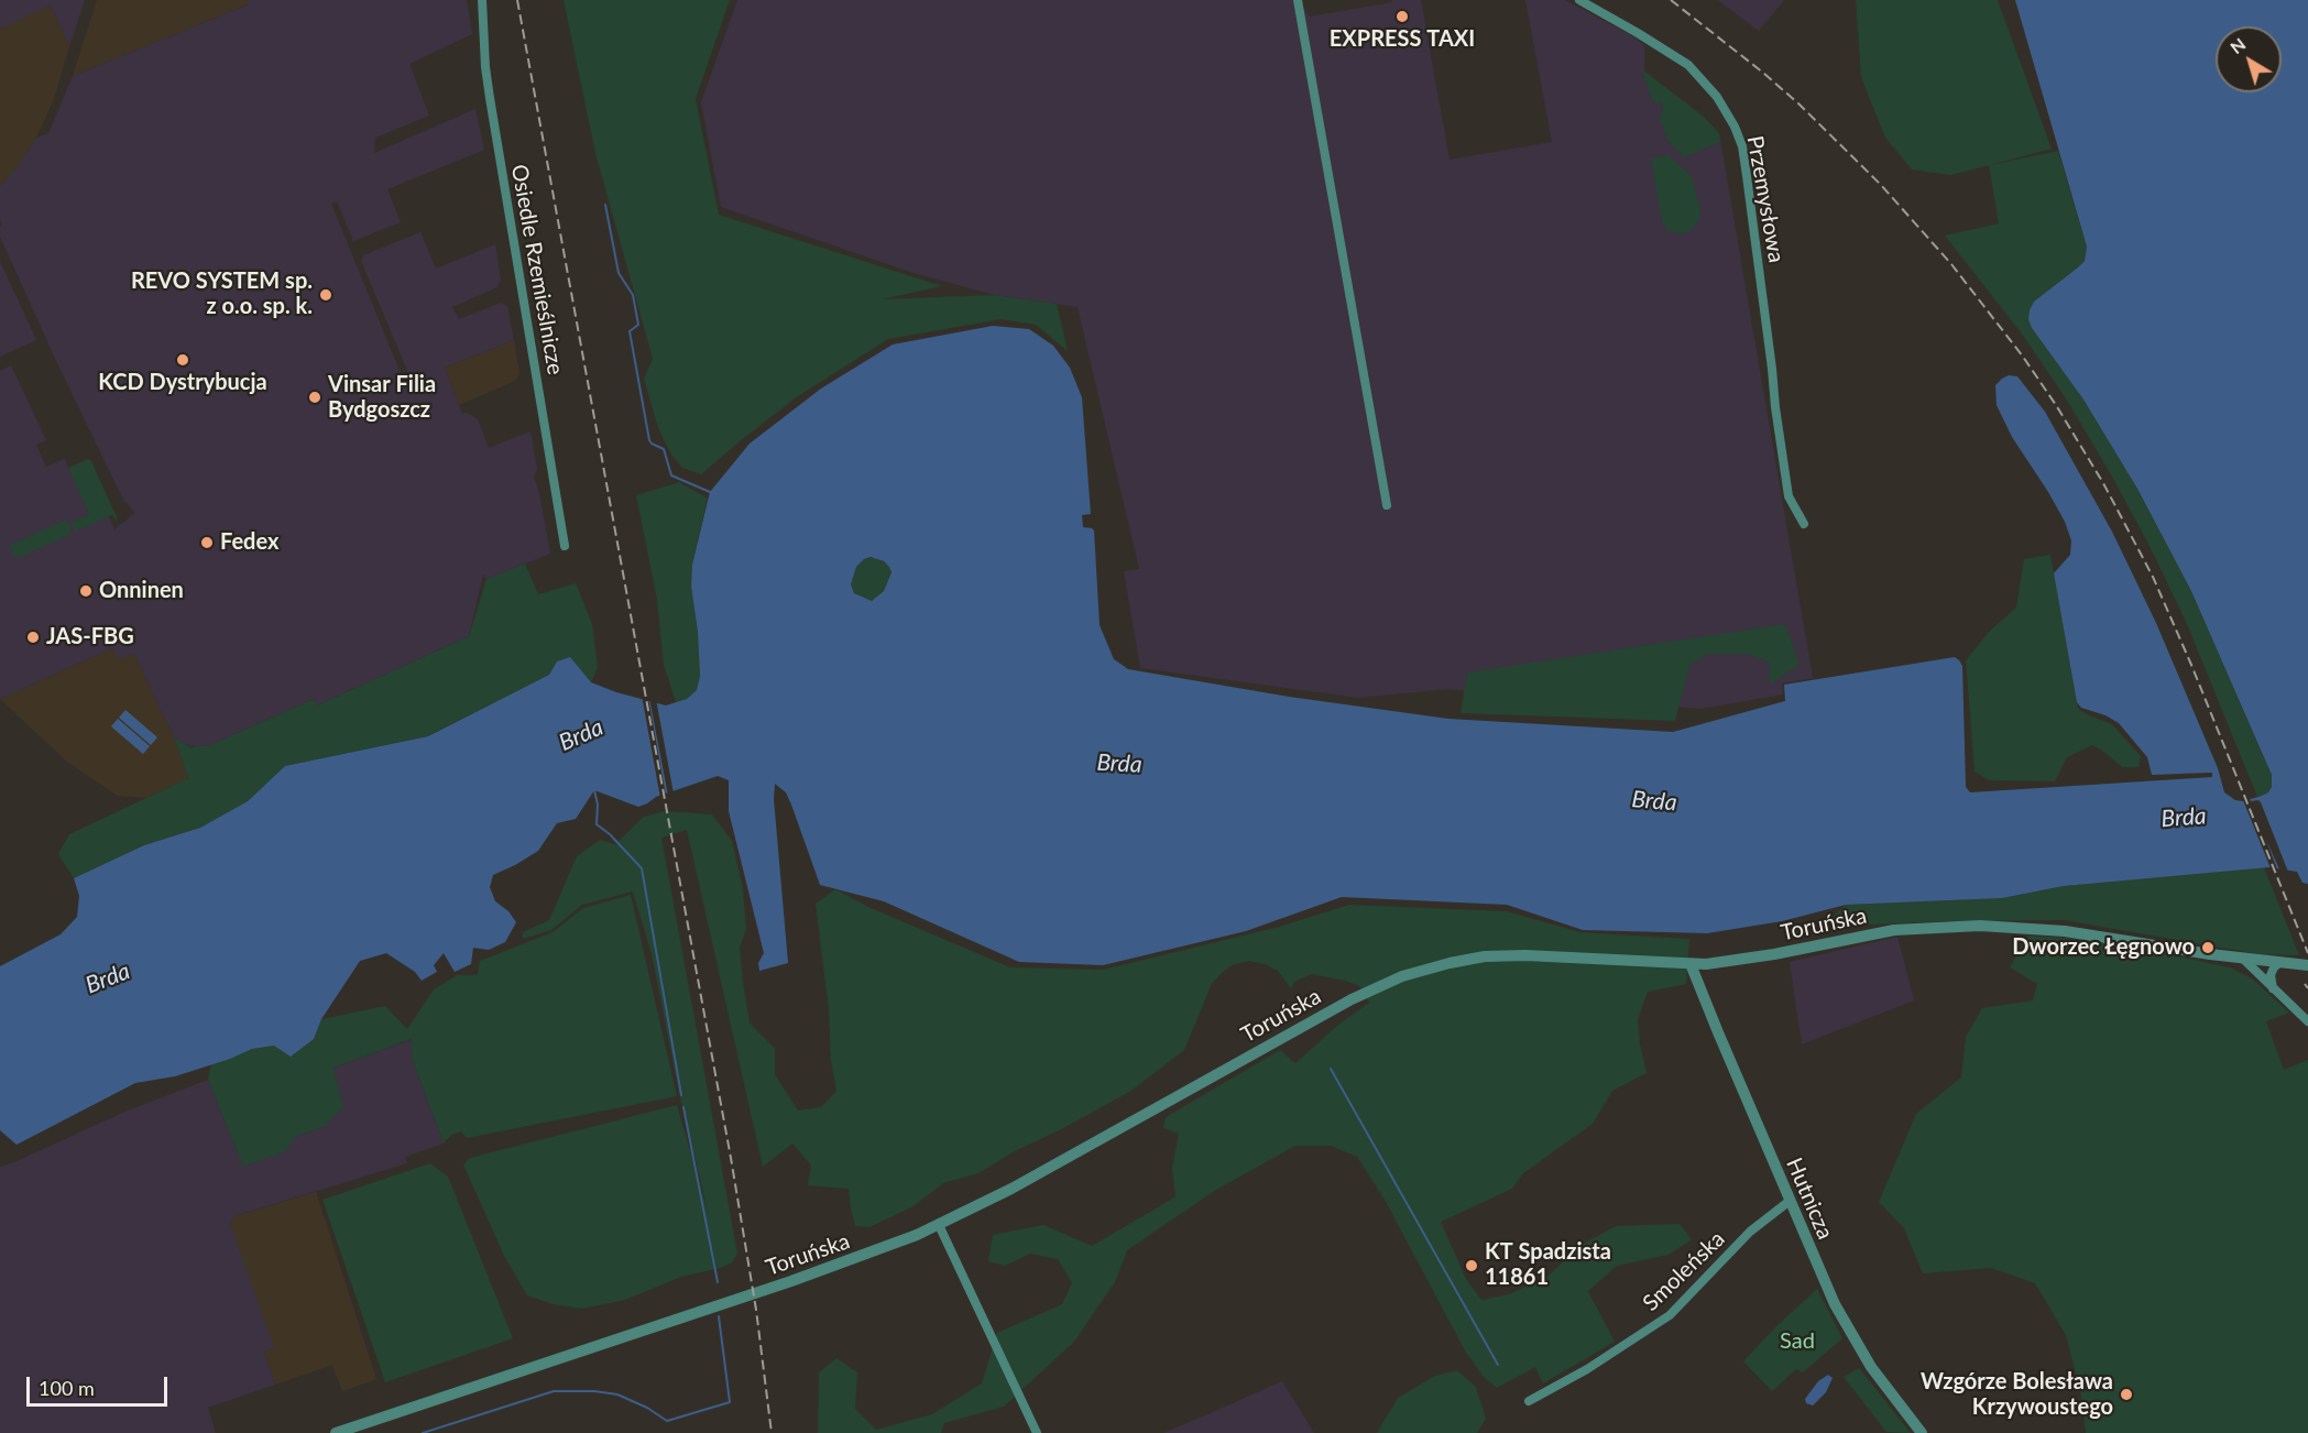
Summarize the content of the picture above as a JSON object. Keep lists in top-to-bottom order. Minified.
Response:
{"streets":{"street":["Przemysłowa","Osiedle Rzemieślnicze","Toruńska","Hutnicza","Smoleńska"]},"crossings":[["Toruńska","Hutnicza"],["Hutnicza","Smoleńska"]],"water":["Brda"],"parks":["Sad"],"places":["EXPRESS TAXI","REVO SYSTEM sp. z o.o. sp. k.","KCD Dystrybucja","Vinsar Filia Bydgoszcz","Fedex","Onninen","JAS-FBG","Dworzec Łęgnowo","KT Spadzista 11861","Wzgórze Bolesława Krzywoustego"],"scale_bar":"100 m","north":"top left"}
